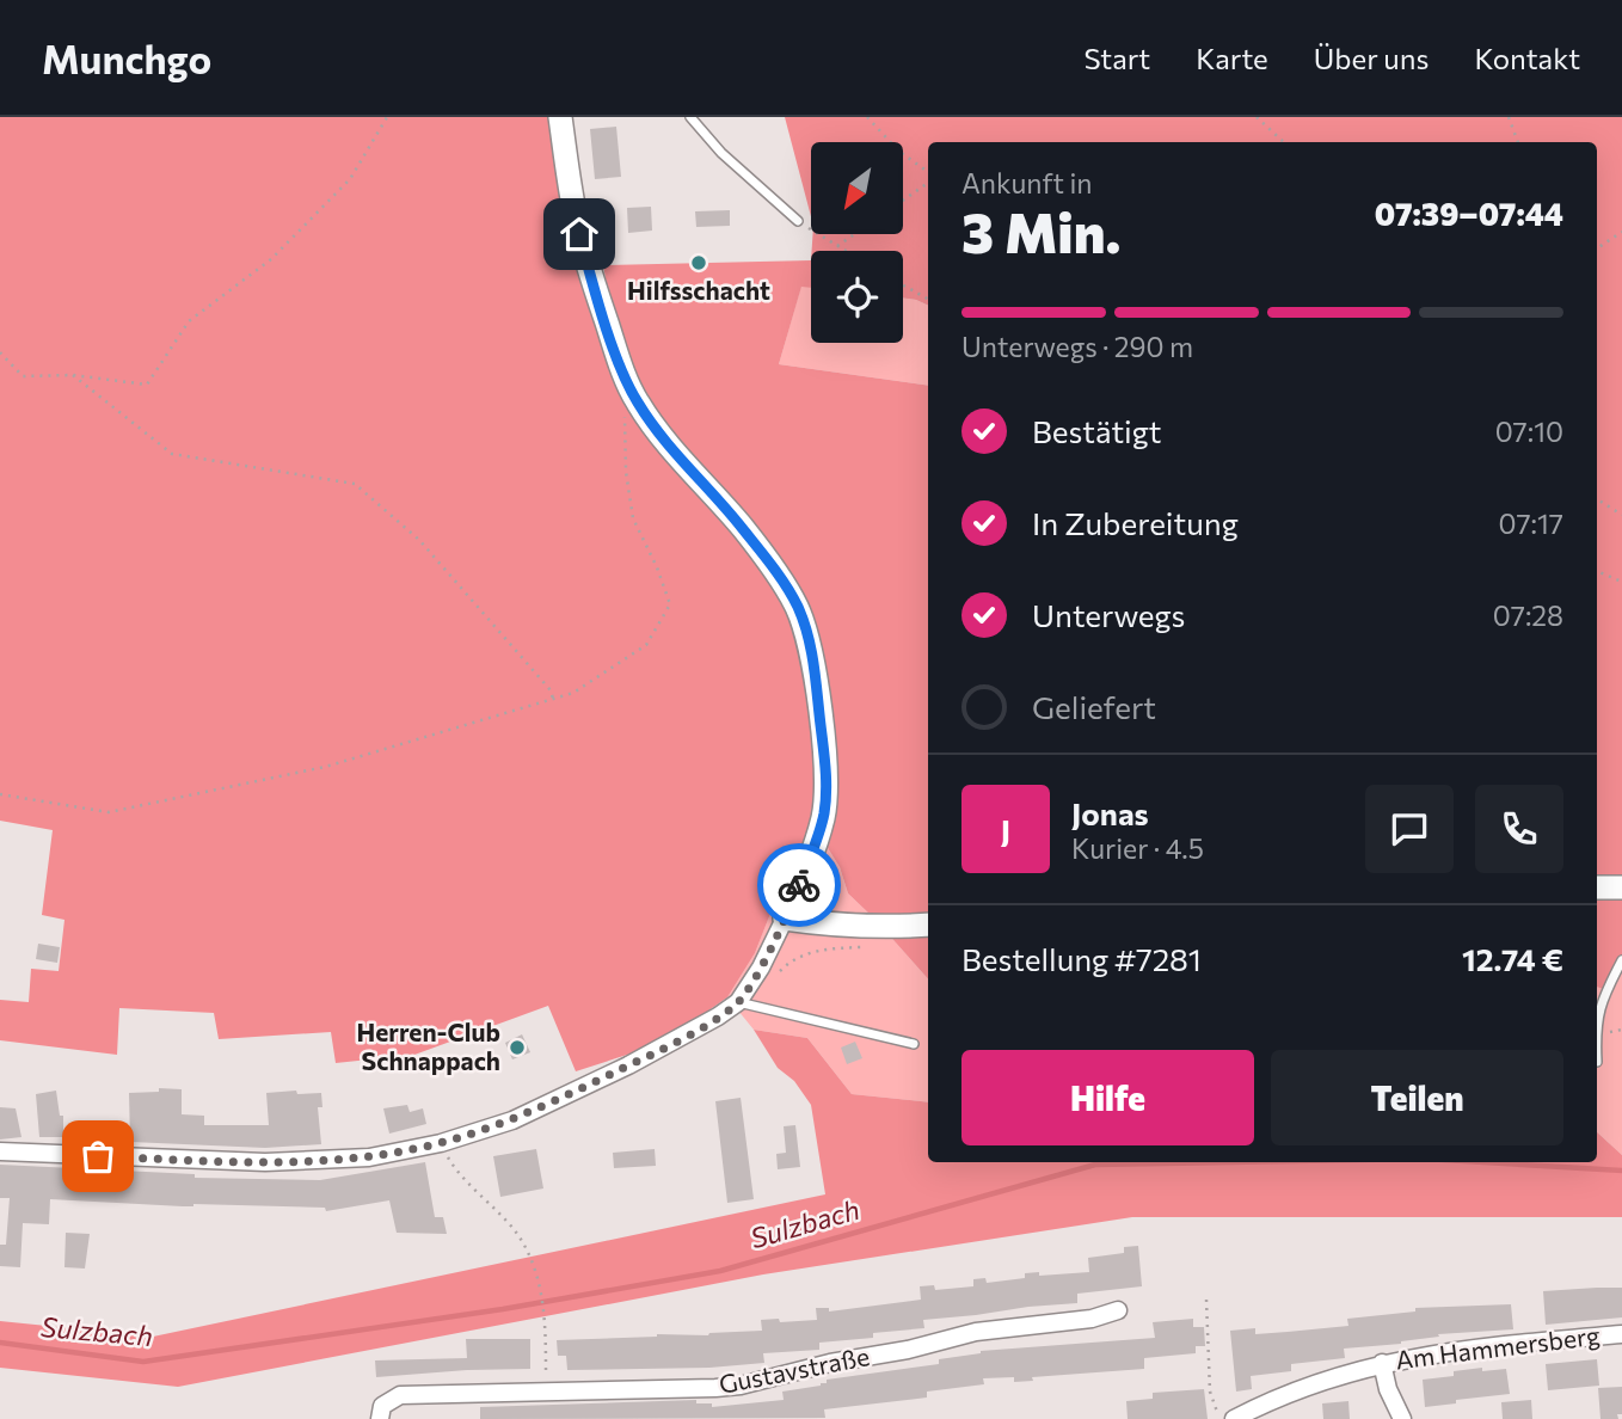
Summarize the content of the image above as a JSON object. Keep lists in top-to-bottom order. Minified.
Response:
{"streets":{"street":["Am Hammersberg","Gustavstraße"]},"water":["Sulzbach"],"places":["Hilfsschacht","Herren-Club Schnappach"],"north":"bottom left","page":{"header":"Munchgo","nav":["Start","Karte","Über uns","Kontakt"],"heading":["3 Min.","Ankunft in","07:39–07:44"],"panel":["Jonas","Kurier · 4.5","Bestellung #7281","12.74 €"],"bar":"Unterwegs · 290 m","list":[["Bestätigt","07:10"],["In Zubereitung","07:17"],["Unterwegs","07:28"],"Geliefert"],"round":"J","buttons":["Hilfe","Teilen"]}}
